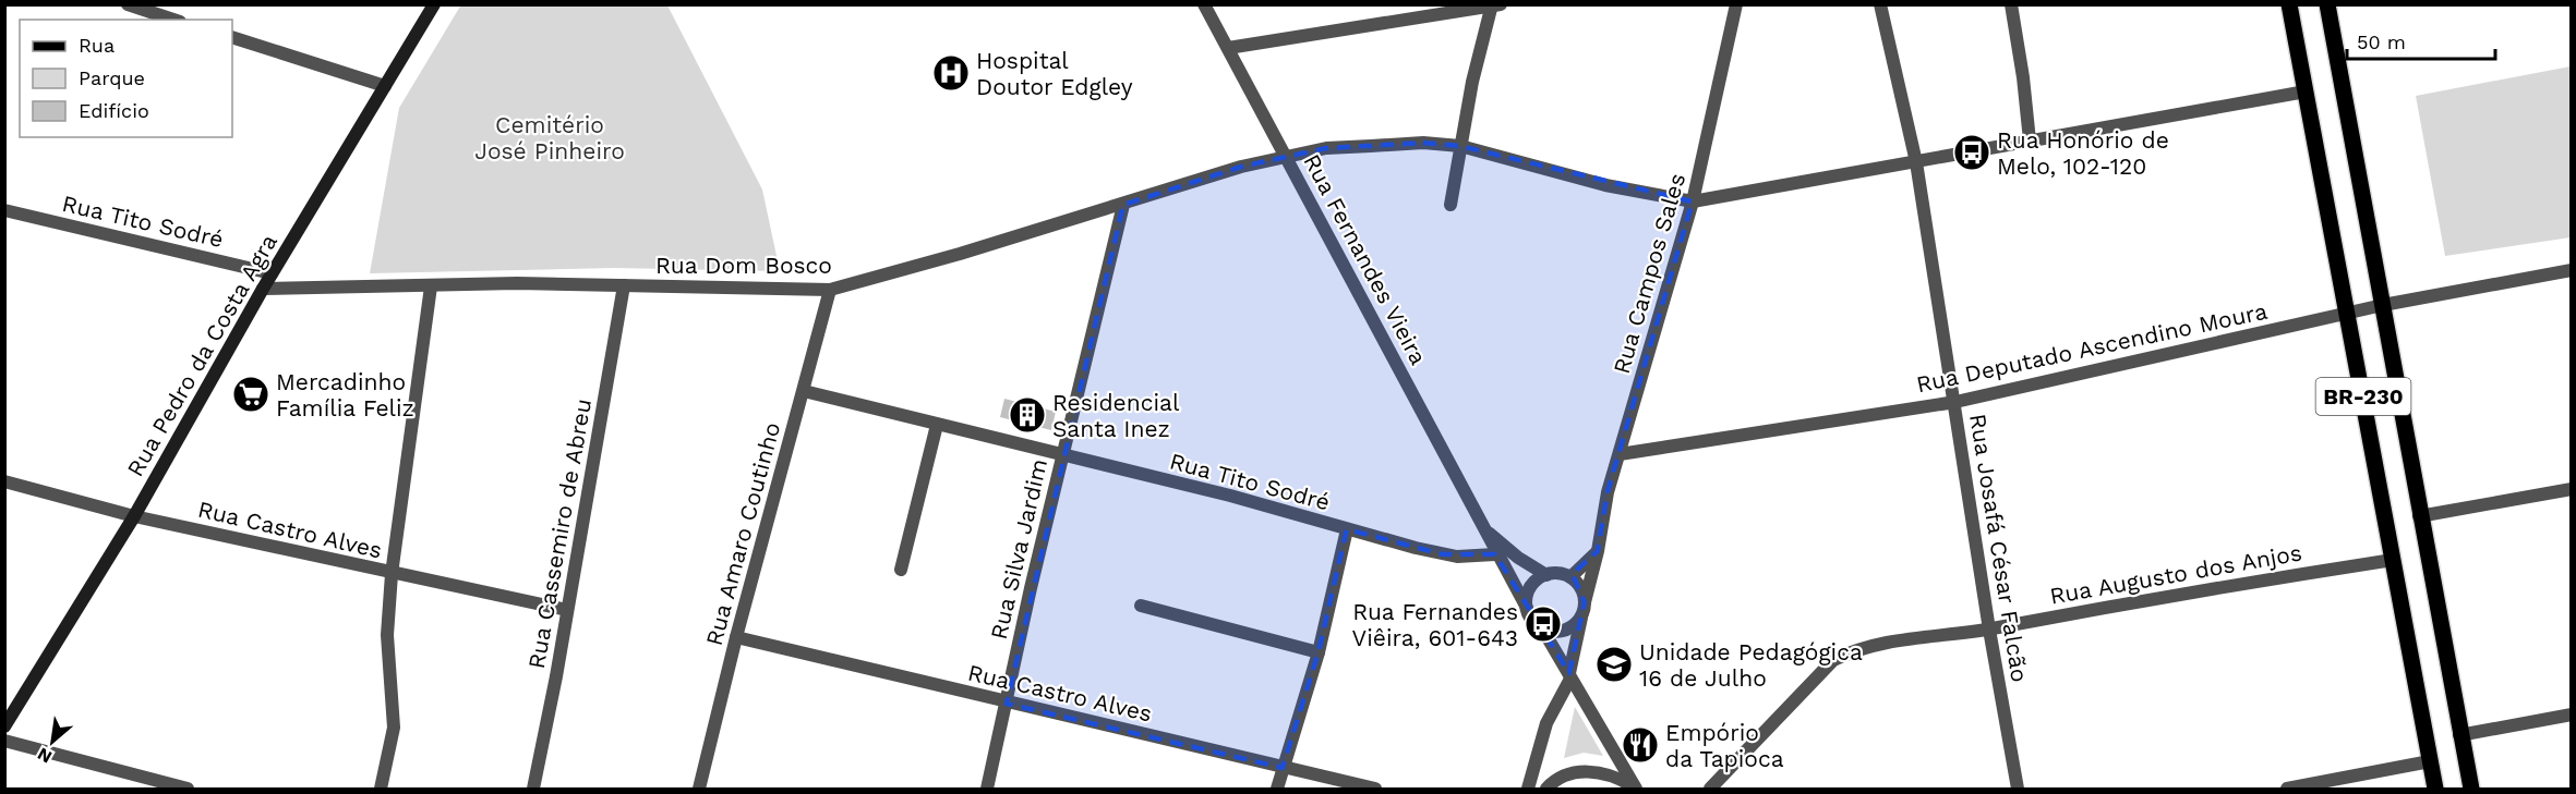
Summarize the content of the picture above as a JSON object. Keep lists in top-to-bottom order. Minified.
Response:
{"streets":{"main road":["Rua Pedro da Costa Agra","BR-230"],"street":["Rua Tito Sodré","Rua Fernandes Vieira","Rua Dom Bosco","Rua Campos Sales","Rua Deputado Ascendino Moura","Rua Castro Alves","Rua Cassemiro de Abreu","Rua Amaro Coutinho","Rua Josafá César Falcão","Rua Silva Jardim","Rua Augusto dos Anjos"]},"crossings":[["Rua Tito Sodré","Rua Fernandes Vieira"],["Rua Tito Sodré","Rua Pedro da Costa Agra"],["Rua Tito Sodré","Rua Amaro Coutinho"],["Rua Tito Sodré","Rua Silva Jardim"],["Rua Fernandes Vieira","Rua Dom Bosco"],["Rua Fernandes Vieira","Rua Campos Sales"],["Rua Dom Bosco","Rua Campos Sales"],["Rua Dom Bosco","Rua Pedro da Costa Agra"],["Rua Dom Bosco","Rua Cassemiro de Abreu"],["Rua Dom Bosco","Rua Amaro Coutinho"],["Rua Dom Bosco","Rua Silva Jardim"],["Rua Campos Sales","Rua Deputado Ascendino Moura"],["Rua Deputado Ascendino Moura","BR-230"],["Rua Deputado Ascendino Moura","Rua Josafá César Falcão"],["Rua Pedro da Costa Agra","Rua Castro Alves"],["BR-230","Rua Augusto dos Anjos"],["Rua Castro Alves","Rua Cassemiro de Abreu"],["Rua Castro Alves","Rua Amaro Coutinho"],["Rua Castro Alves","Rua Silva Jardim"],["Rua Josafá César Falcão","Rua Augusto dos Anjos"]],"parks":["Cemitério José Pinheiro"],"places":{"hospital":["Hospital Doutor Edgley"],"bus stop":["Rua Honório de Melo, 102-120","Rua Fernandes Viêira, 601-643"],"supermarket":["Mercadinho Família Feliz"],"building":["Residencial Santa Inez"],"school or university":["Unidade Pedagógica 16 de Julho"],"restaurant":["Empório da Tapioca"]},"legend":["Rua","Parque","Edifício"],"scale_bar":"50 m","north":"bottom left"}
